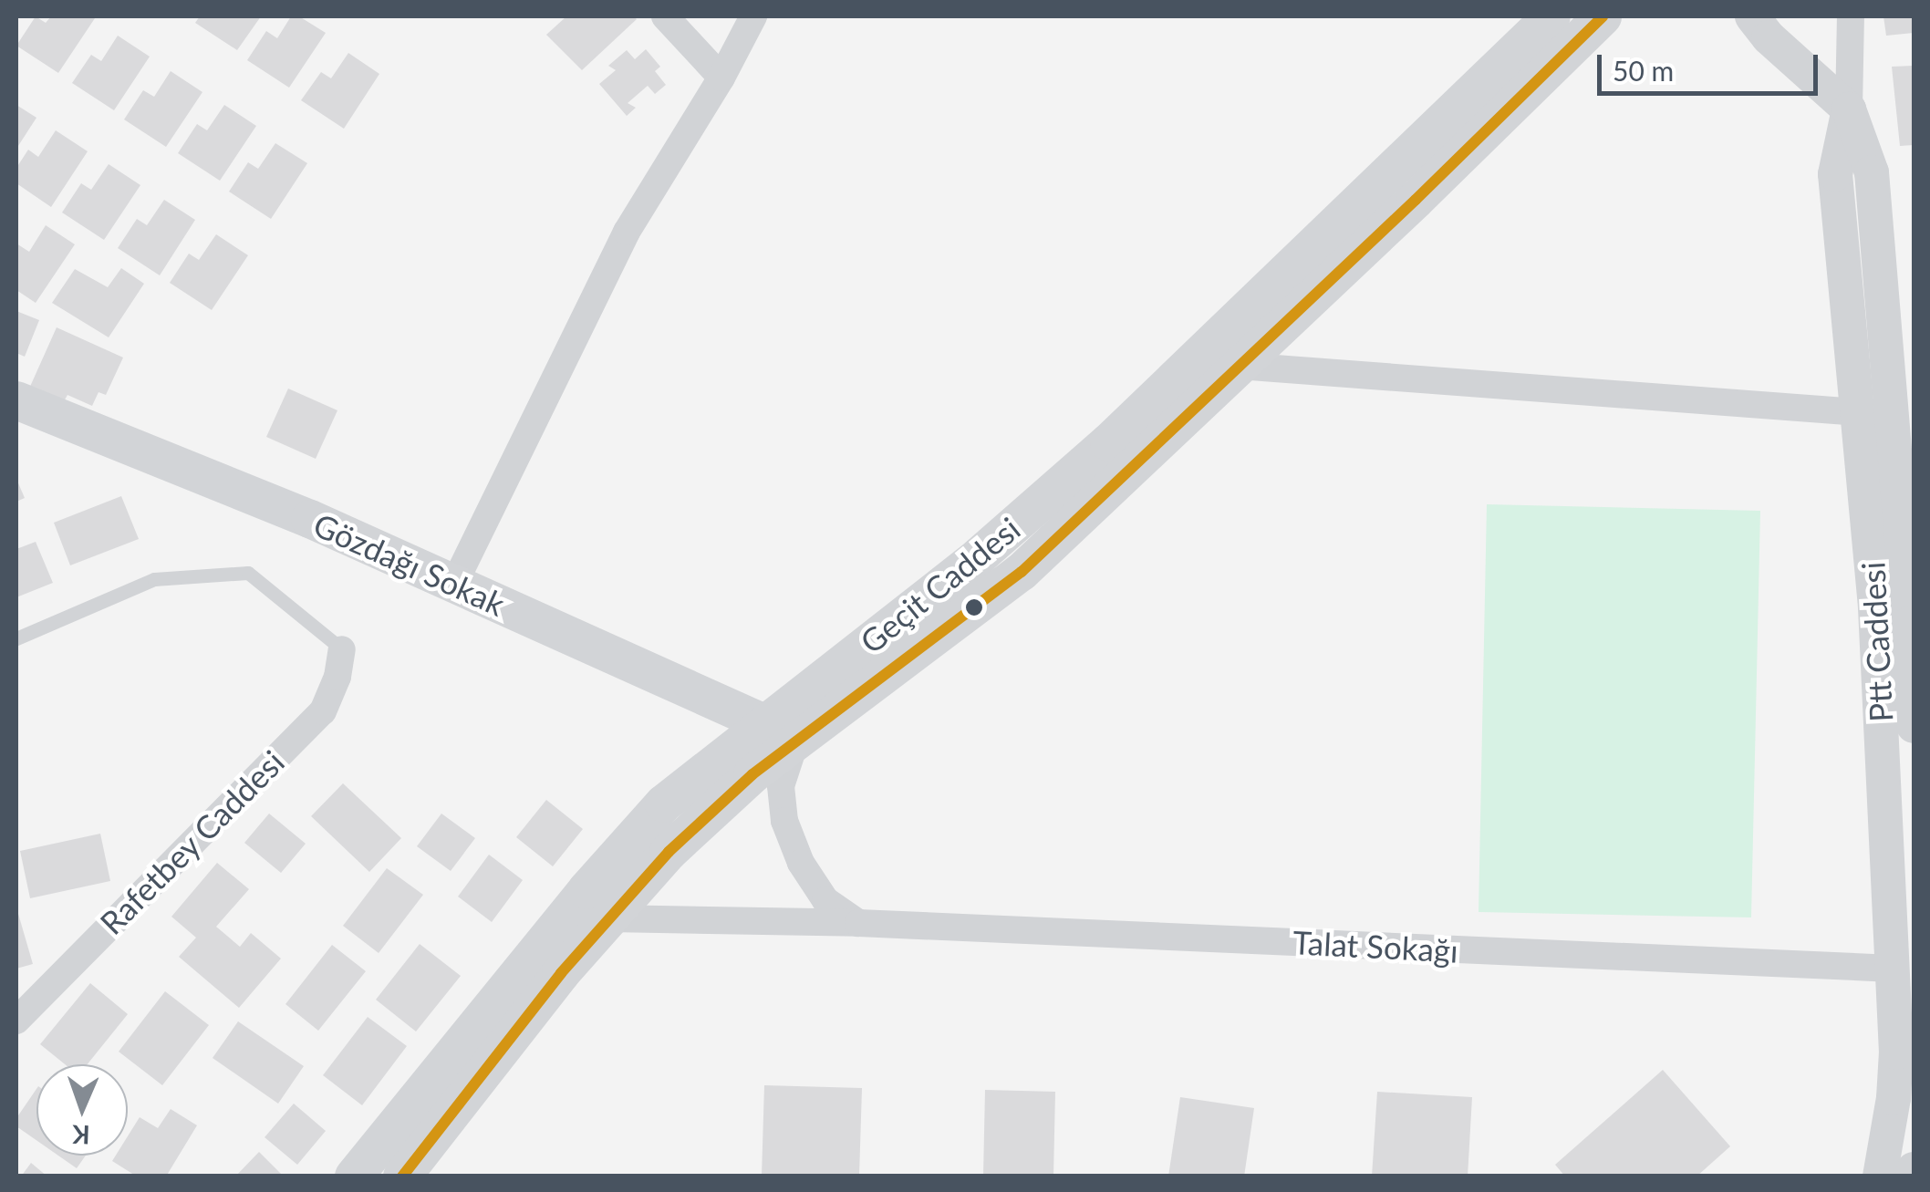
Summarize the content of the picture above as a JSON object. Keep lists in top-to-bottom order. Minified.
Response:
{"streets":{"main road":["Gözdağı Sokak","Geçit Caddesi"],"street":["Ptt Caddesi","Rafetbey Caddesi","Talat Sokağı"]},"crossings":[["Gözdağı Sokak","Geçit Caddesi"],["Geçit Caddesi","Talat Sokağı"],["Ptt Caddesi","Talat Sokağı"]],"scale_bar":"50 m","north":"bottom"}
